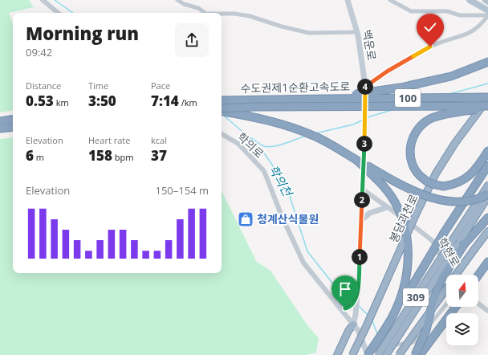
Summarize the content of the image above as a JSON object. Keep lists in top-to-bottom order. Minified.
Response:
{"streets":{"highway":["수도권제1순환고속도로","100","봉담과천로","309"],"main road":["백운로"],"street":["학의로","학현로"]},"crossings":[["백운로","학현로"],["수도권제1순환고속도로","봉담과천로"]],"water":["학의천"],"places":{"shop":["청계산식물원"]},"north":"top","page":{"heading":["Morning run","09:42"],"stats":[["Distance","0.53 km"],["Time","3:50"],["Pace","7:14 /km"],["Elevation","6 m"],["Heart rate","158 bpm"],["kcal","37"]],"pins":["4","3","2","1"],"chart":["Elevation","150–154 m"]}}
